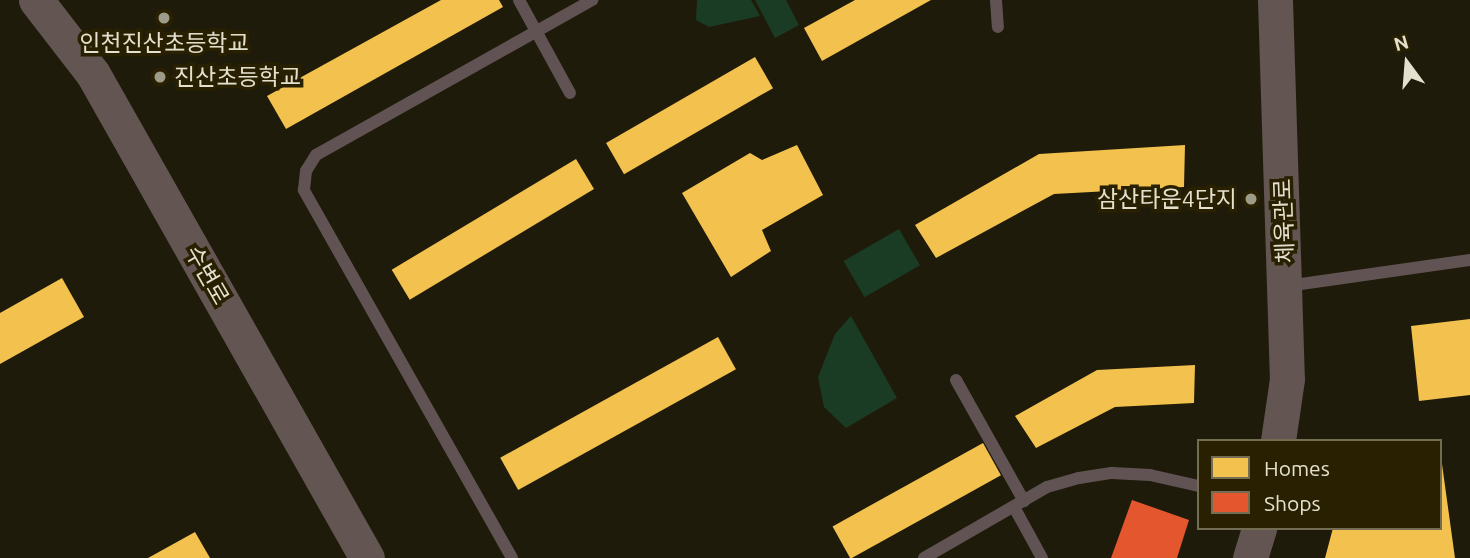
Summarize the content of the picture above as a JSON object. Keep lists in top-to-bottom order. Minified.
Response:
{"streets":{"main road":["체육관로","수변로"]},"places":["인천진산초등학교","진산초등학교","삼산타운4단지"],"legend":["Homes","Shops"],"north":"top"}
